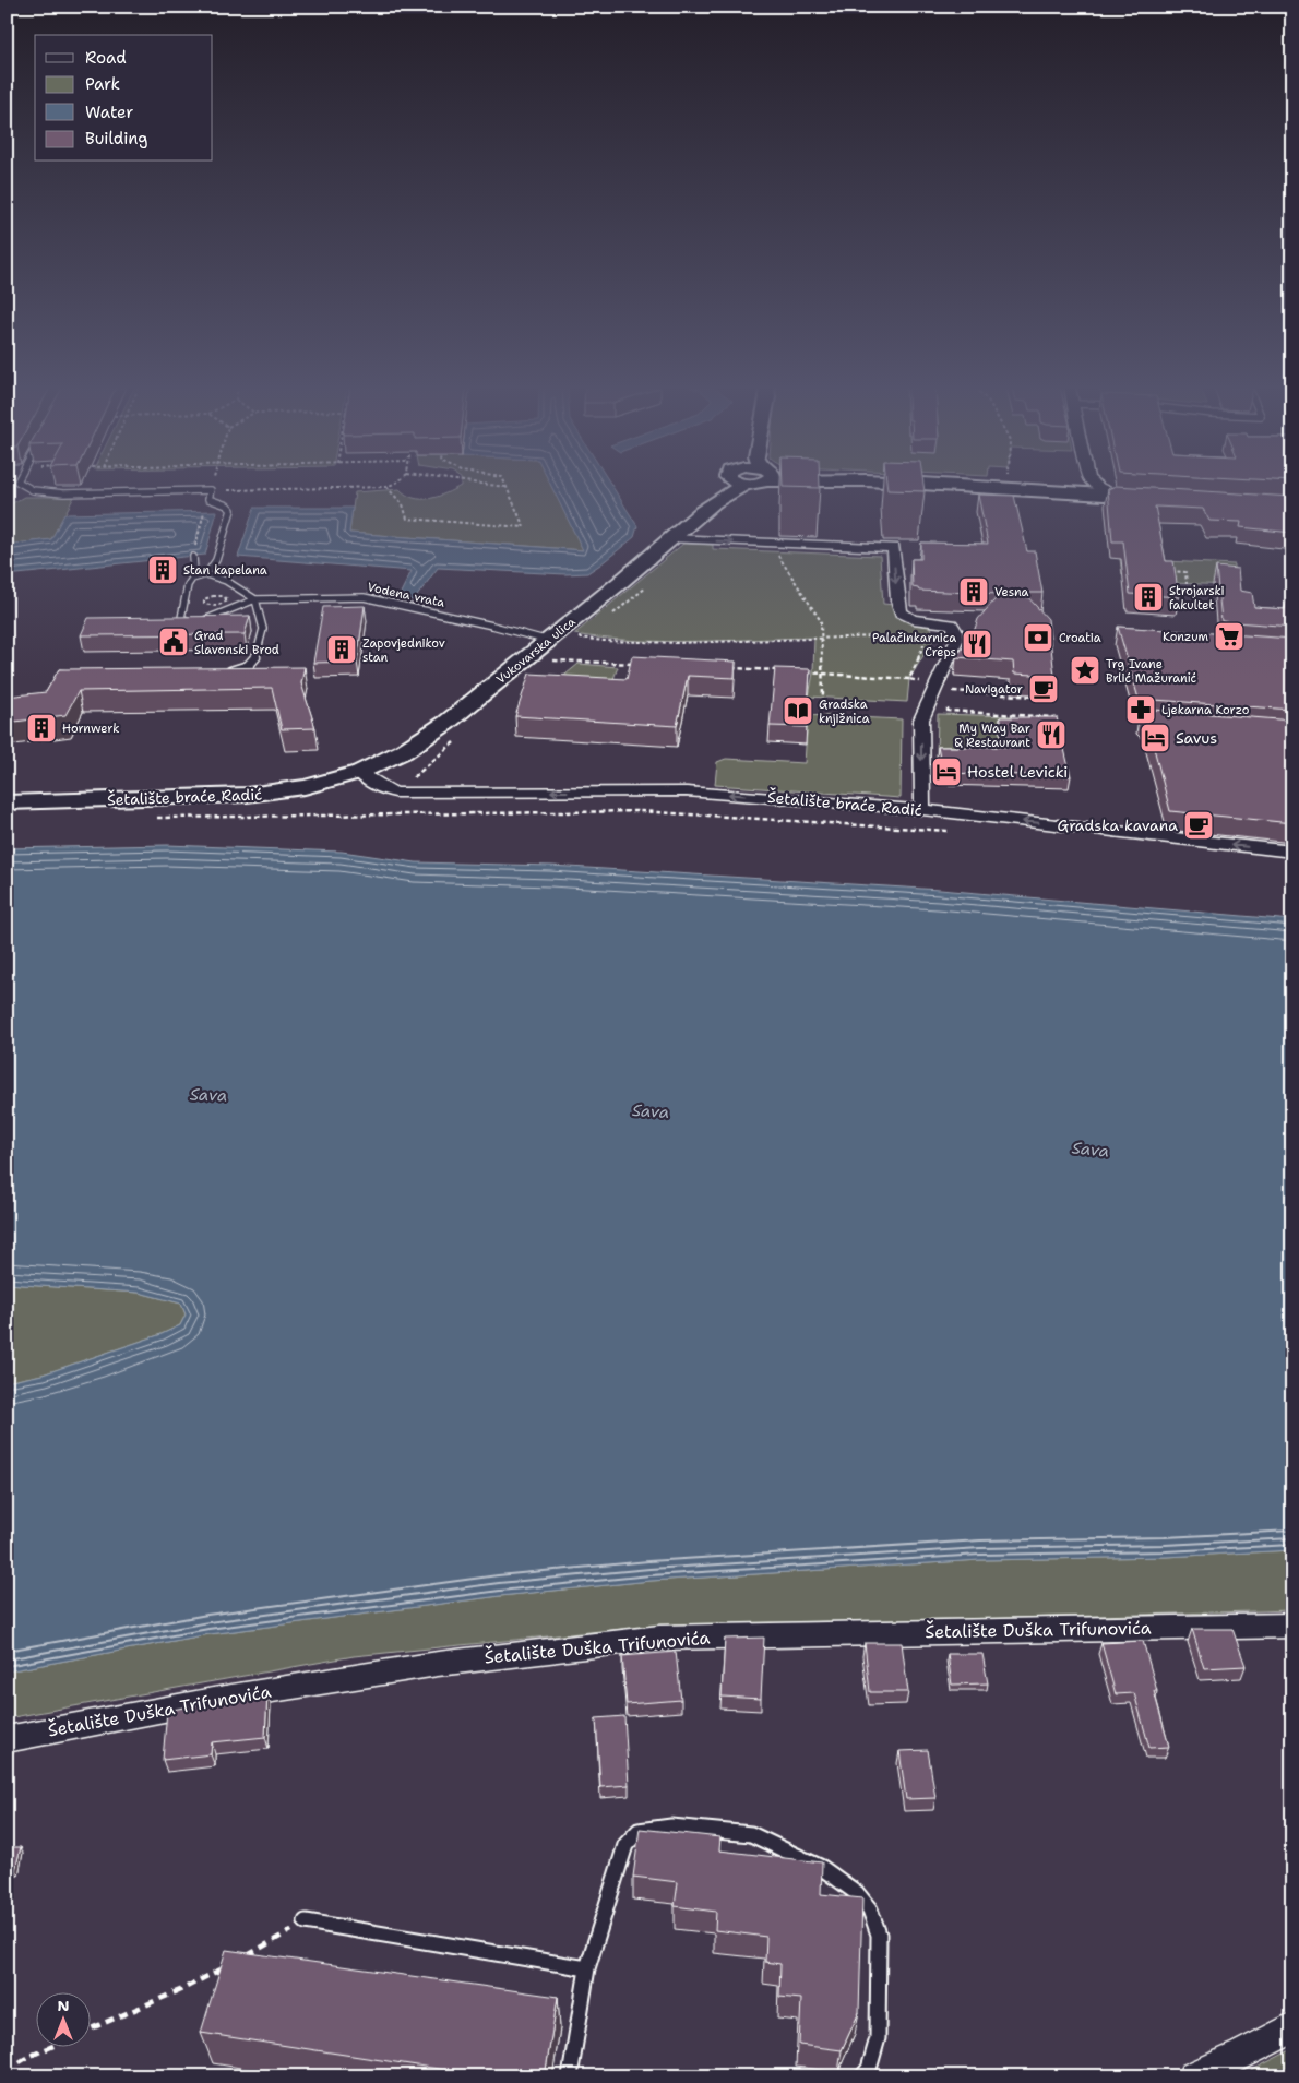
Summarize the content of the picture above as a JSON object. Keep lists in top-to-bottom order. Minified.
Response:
{"streets":{"main road":["Vukovarska ulica","Šetalište braće Radić"],"street":["Šetalište Duška Trifunovića"],"lane":["Vodena vrata"]},"crossings":[["Vodena vrata","Vukovarska ulica"],["Vukovarska ulica","Šetalište braće Radić"]],"one_way":["Šetalište braće Radić"],"water":["Sava"],"places":{"building":["Stan kapelana","Vesna","Strojarski fakultet","Zapovjednikov stan","Hornwerk"],"supermarket":["Konzum"],"bank":["Croatia"],"public building":["Grad Slavonski Brod"],"restaurant":["Palačinkarnica Crêps","My Way Bar & Restaurant"],"place":["Trg Ivane Brlić Mažuranić"],"cafe":["Navigator","Gradska kavana"],"pharmacy":["Ljekarna Korzo"],"library":["Gradska knjižnica"],"hotel":["Savus","Hostel Levicki"]},"legend":["Road","Park","Water","Building"],"north":"top"}
